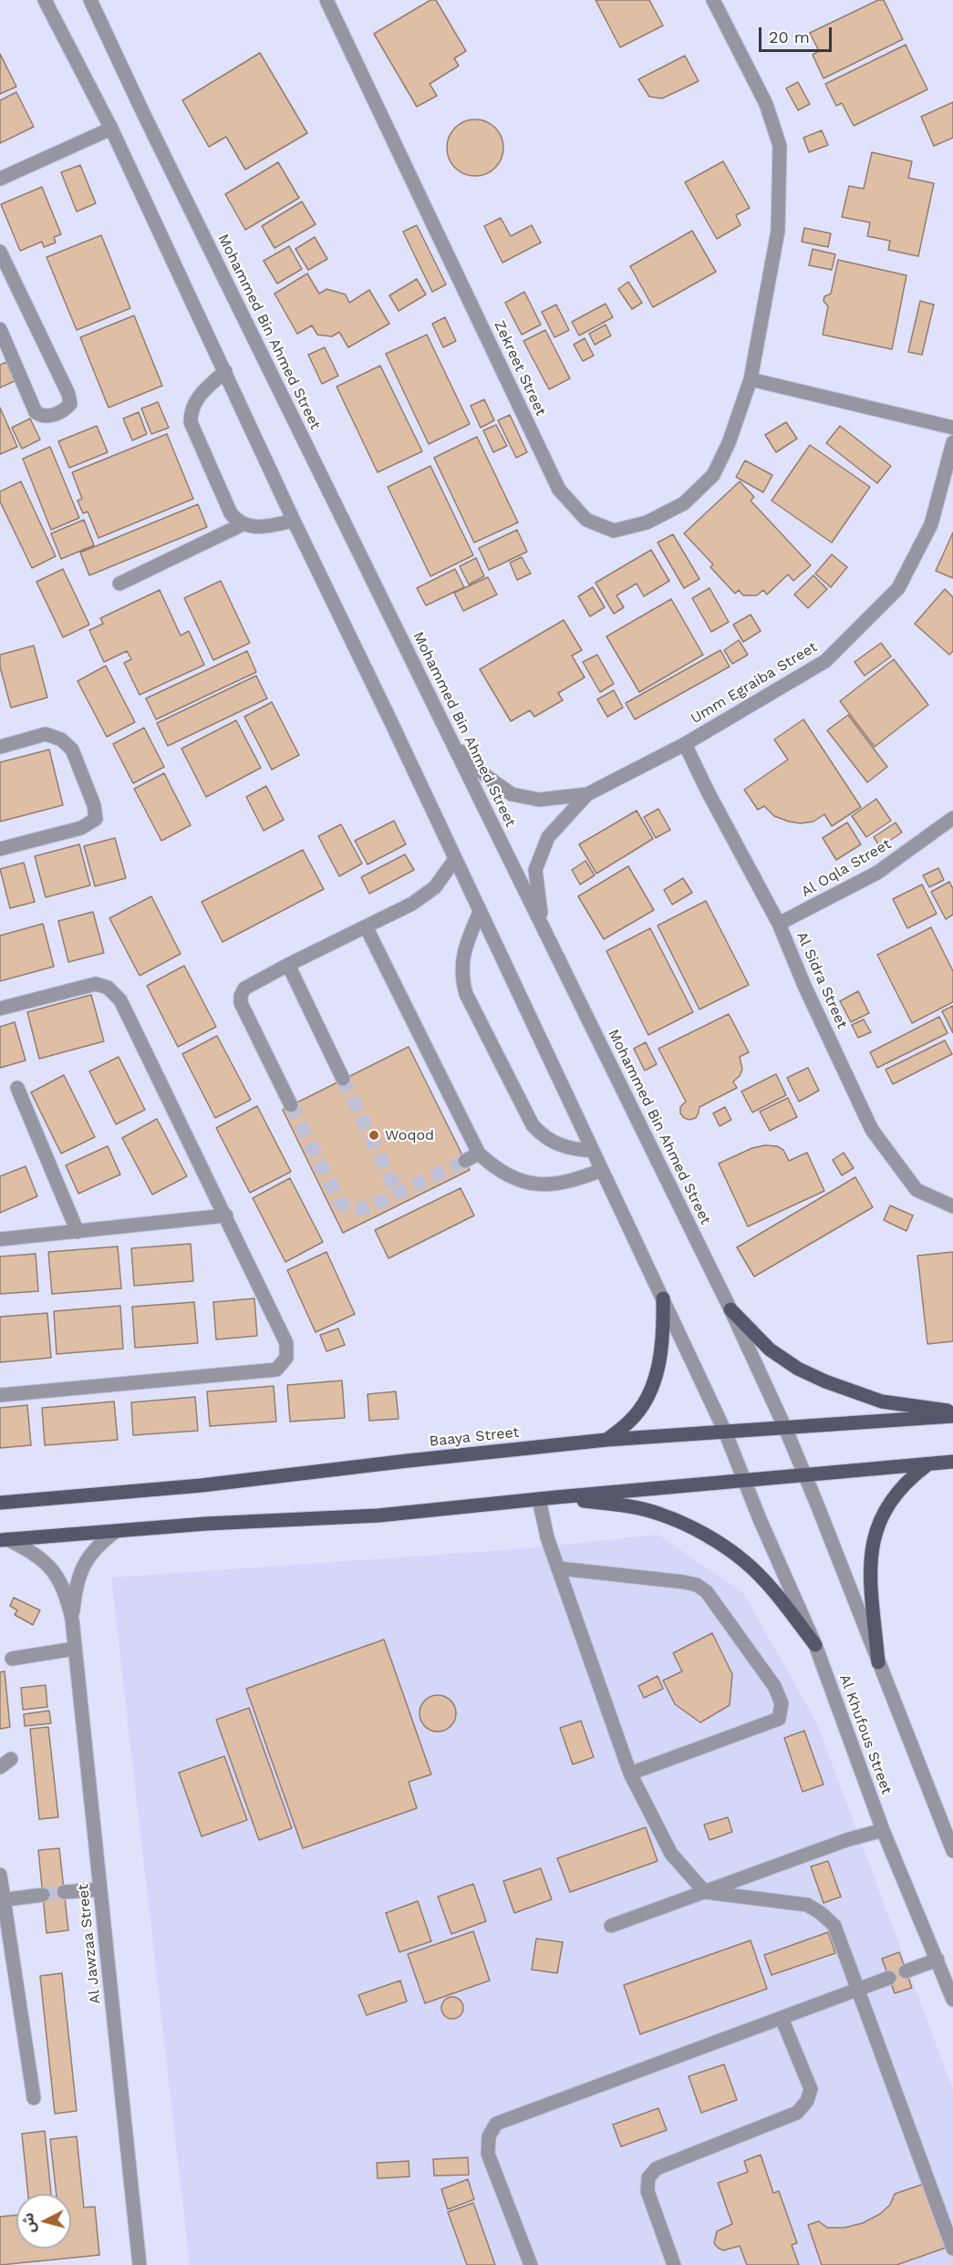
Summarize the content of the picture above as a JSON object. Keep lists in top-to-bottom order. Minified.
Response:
{"streets":{"main road":["Baaya Street"],"street":["Mohammed Bin Ahmed Street","Zekreet Street","Umm Egraiba Street","Al Oqla Street","Al Sidra Street","Al Khufous Street","Al Jawzaa Street"]},"crossings":[["Mohammed Bin Ahmed Street","Umm Egraiba Street"],["Mohammed Bin Ahmed Street","Baaya Street"],["Umm Egraiba Street","Al Sidra Street"],["Al Oqla Street","Al Sidra Street"]],"places":["Woqod"],"scale_bar":"20 m","north":"left"}
